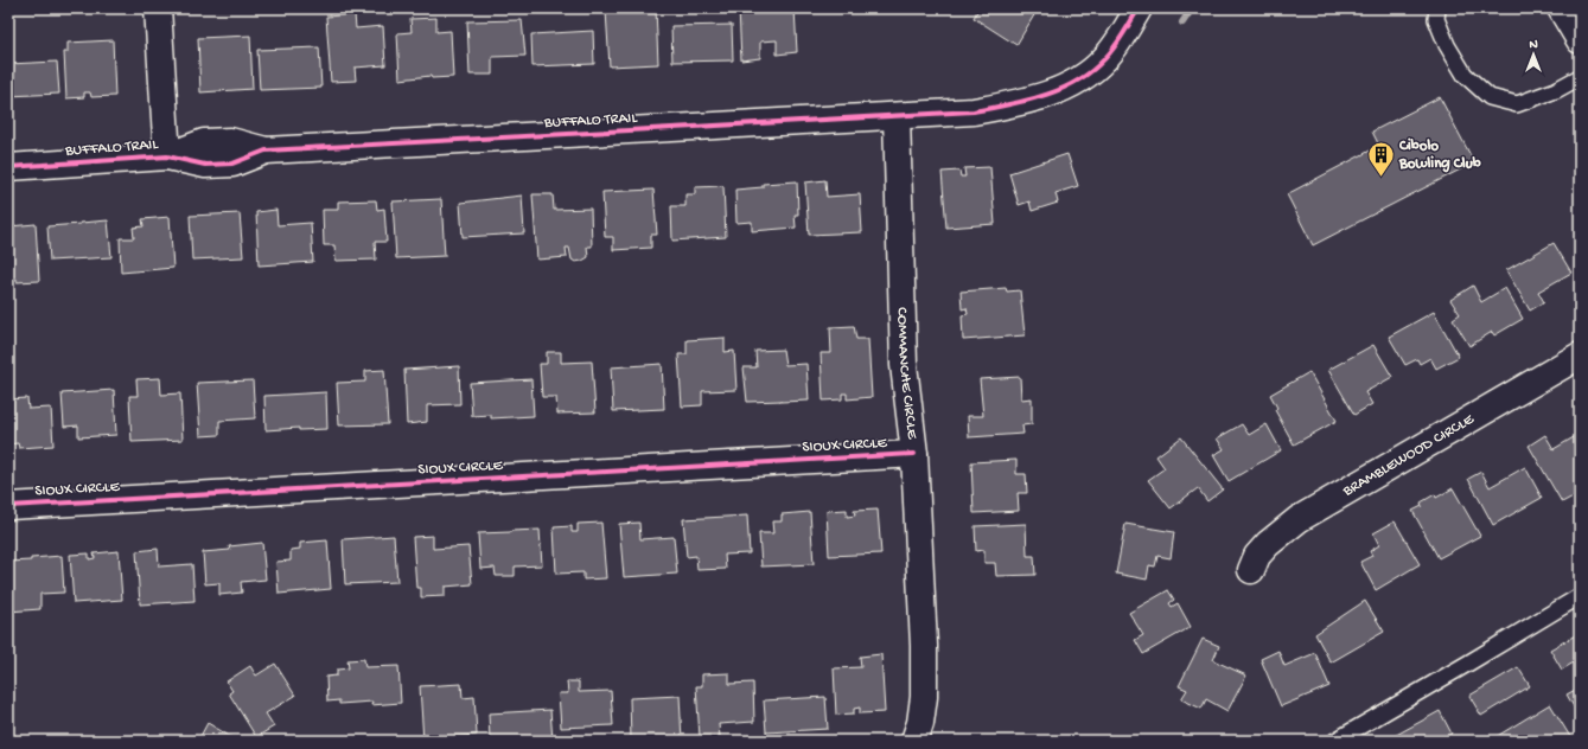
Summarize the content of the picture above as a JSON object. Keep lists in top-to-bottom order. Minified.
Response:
{"streets":{"street":["BUFFALO TRAIL","COMMANCHE CIRCLE","SIOUX CIRCLE","BRAMBLEWOOD CIRCLE"]},"crossings":[["BUFFALO TRAIL","COMMANCHE CIRCLE"],["COMMANCHE CIRCLE","SIOUX CIRCLE"]],"places":{"building":["Cibolo Bowling Club"]},"north":"top"}
